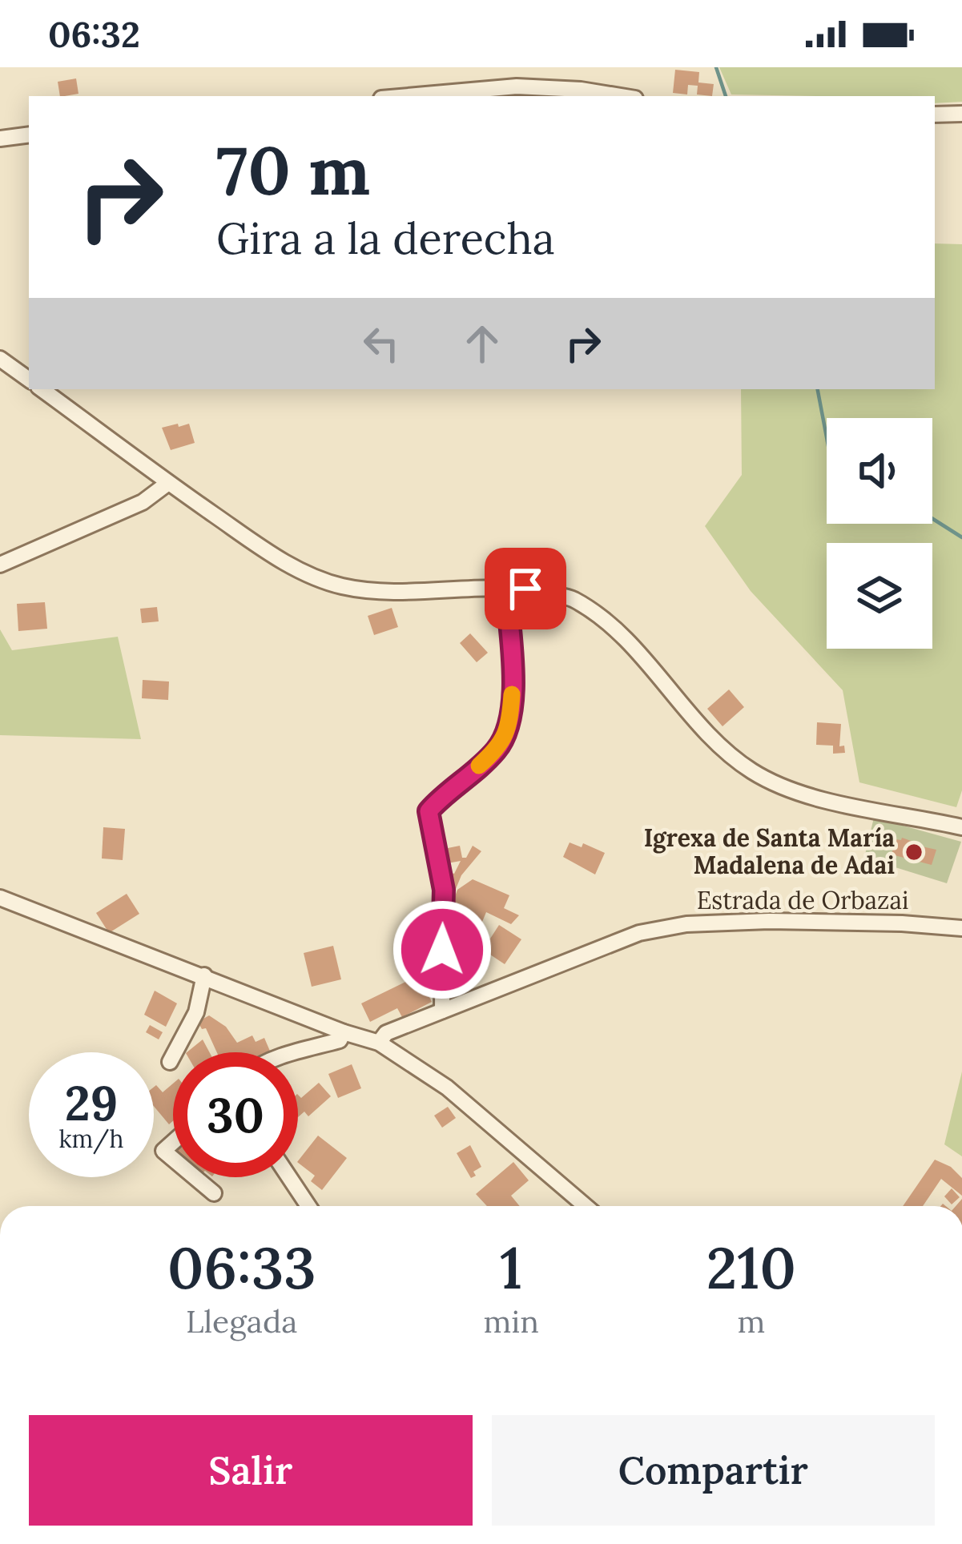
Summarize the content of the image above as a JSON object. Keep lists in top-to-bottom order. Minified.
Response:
{"streets":{"street":["Estrada de Orbazai"]},"places":["Igrexa de Santa María Madalena de Adai"],"page":{"status":"06:32","turn":["70 m","Gira a la derecha"],"speed":"29 km/h","limit":"30","eta":["06:33","Llegada","1","min","210","m"],"buttons":["Salir","Compartir"]}}
